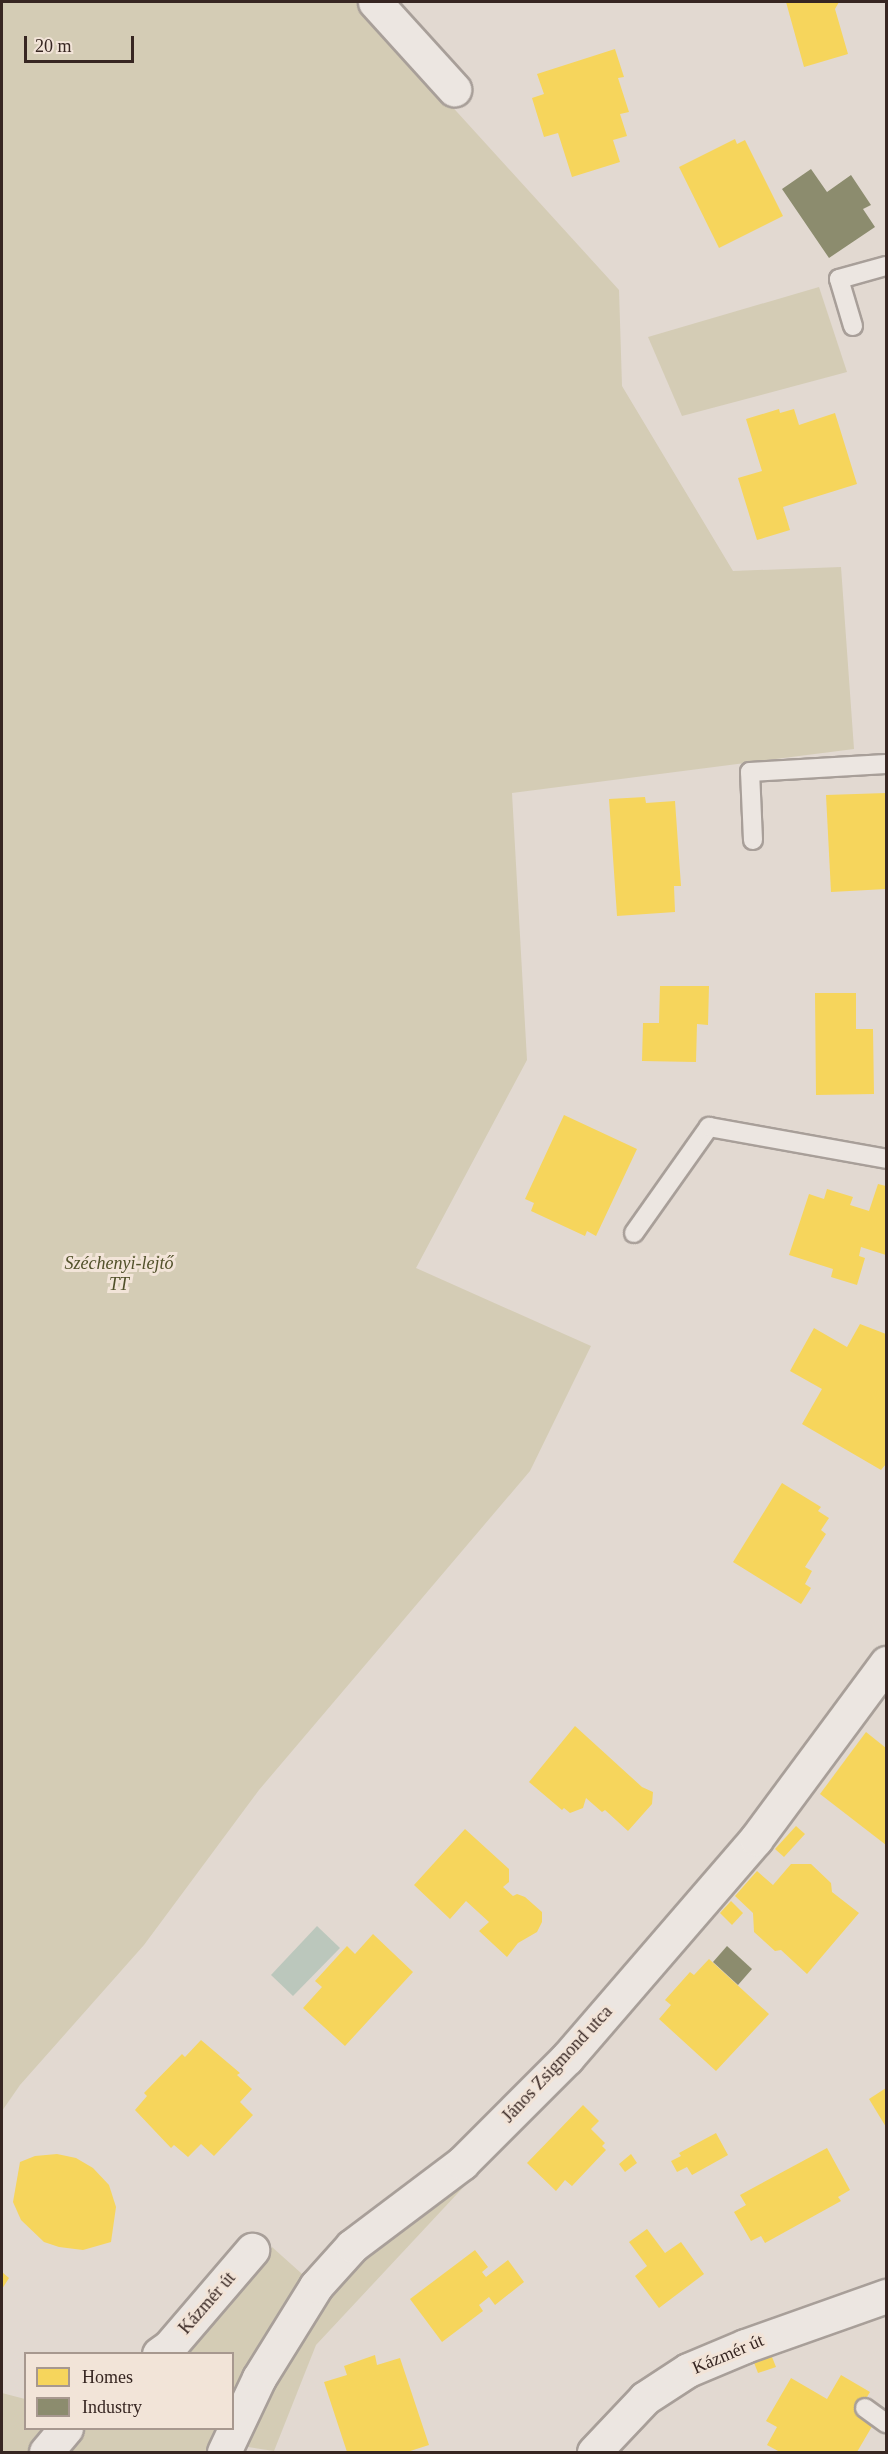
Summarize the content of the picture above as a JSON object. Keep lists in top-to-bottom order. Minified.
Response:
{"streets":{"street":["János Zsigmond utca","Kázmér út"]},"parks":["Széchenyi-lejtő TT"],"legend":["Homes","Industry"],"scale_bar":"20 m"}
